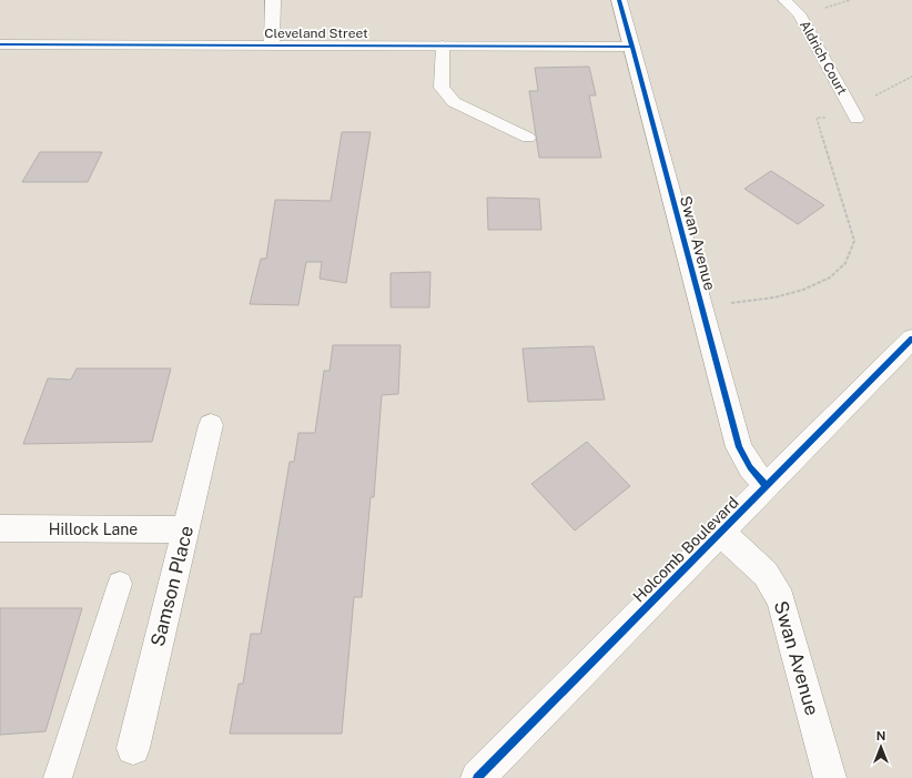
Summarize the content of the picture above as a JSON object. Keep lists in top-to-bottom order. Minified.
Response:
{"streets":{"street":["Cleveland Street","Swan Avenue","Hillock Lane","Holcomb Boulevard","Samson Place"],"lane":["Aldrich Court"]},"crossings":[["Cleveland Street","Swan Avenue"],["Swan Avenue","Holcomb Boulevard"],["Hillock Lane","Samson Place"]],"north":"top"}
